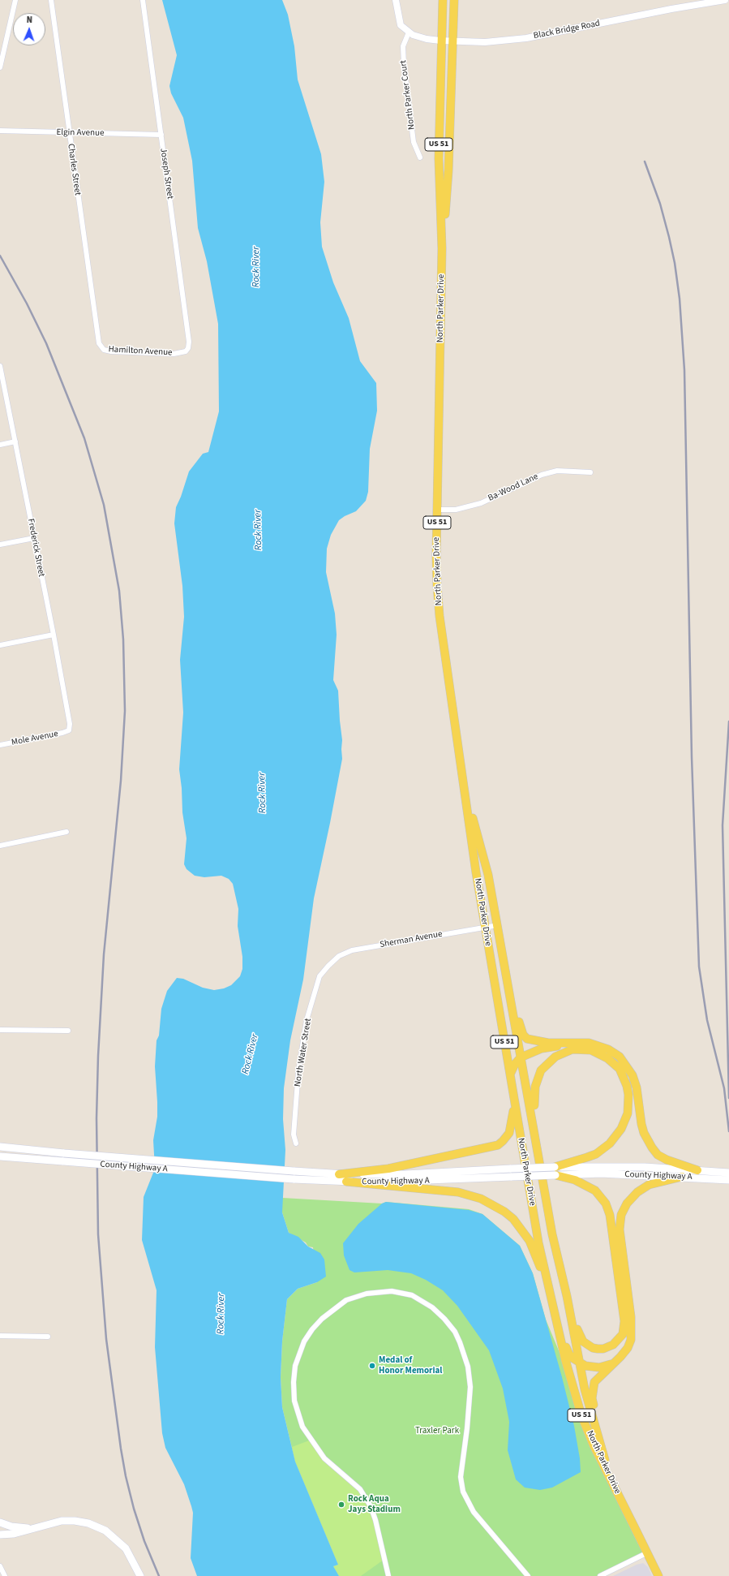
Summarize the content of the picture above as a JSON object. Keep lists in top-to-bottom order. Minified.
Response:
{"streets":{"main road":["US 51","North Parker Drive","County Highway A"],"street":["Black Bridge Road","North Parker Court","Elgin Avenue","Charles Street","Joseph Street","Hamilton Avenue","Ba-Wood Lane","Frederick Street","Mole Avenue","Sherman Avenue","North Water Street"]},"crossings":[["Black Bridge Road","North Parker Court"],["Black Bridge Road","US 51"],["Black Bridge Road","North Parker Drive"],["Elgin Avenue","Charles Street"],["Elgin Avenue","Joseph Street"],["US 51","North Parker Drive"],["Charles Street","Hamilton Avenue"],["Joseph Street","Hamilton Avenue"],["North Parker Drive","Ba-Wood Lane"],["North Parker Drive","Sherman Avenue"],["Frederick Street","Mole Avenue"],["Sherman Avenue","North Water Street"]],"water":["Rock River"],"parks":["Traxler Park"],"places":["Medal of Honor Memorial","Rock Aqua Jays Stadium"],"north":"top"}
